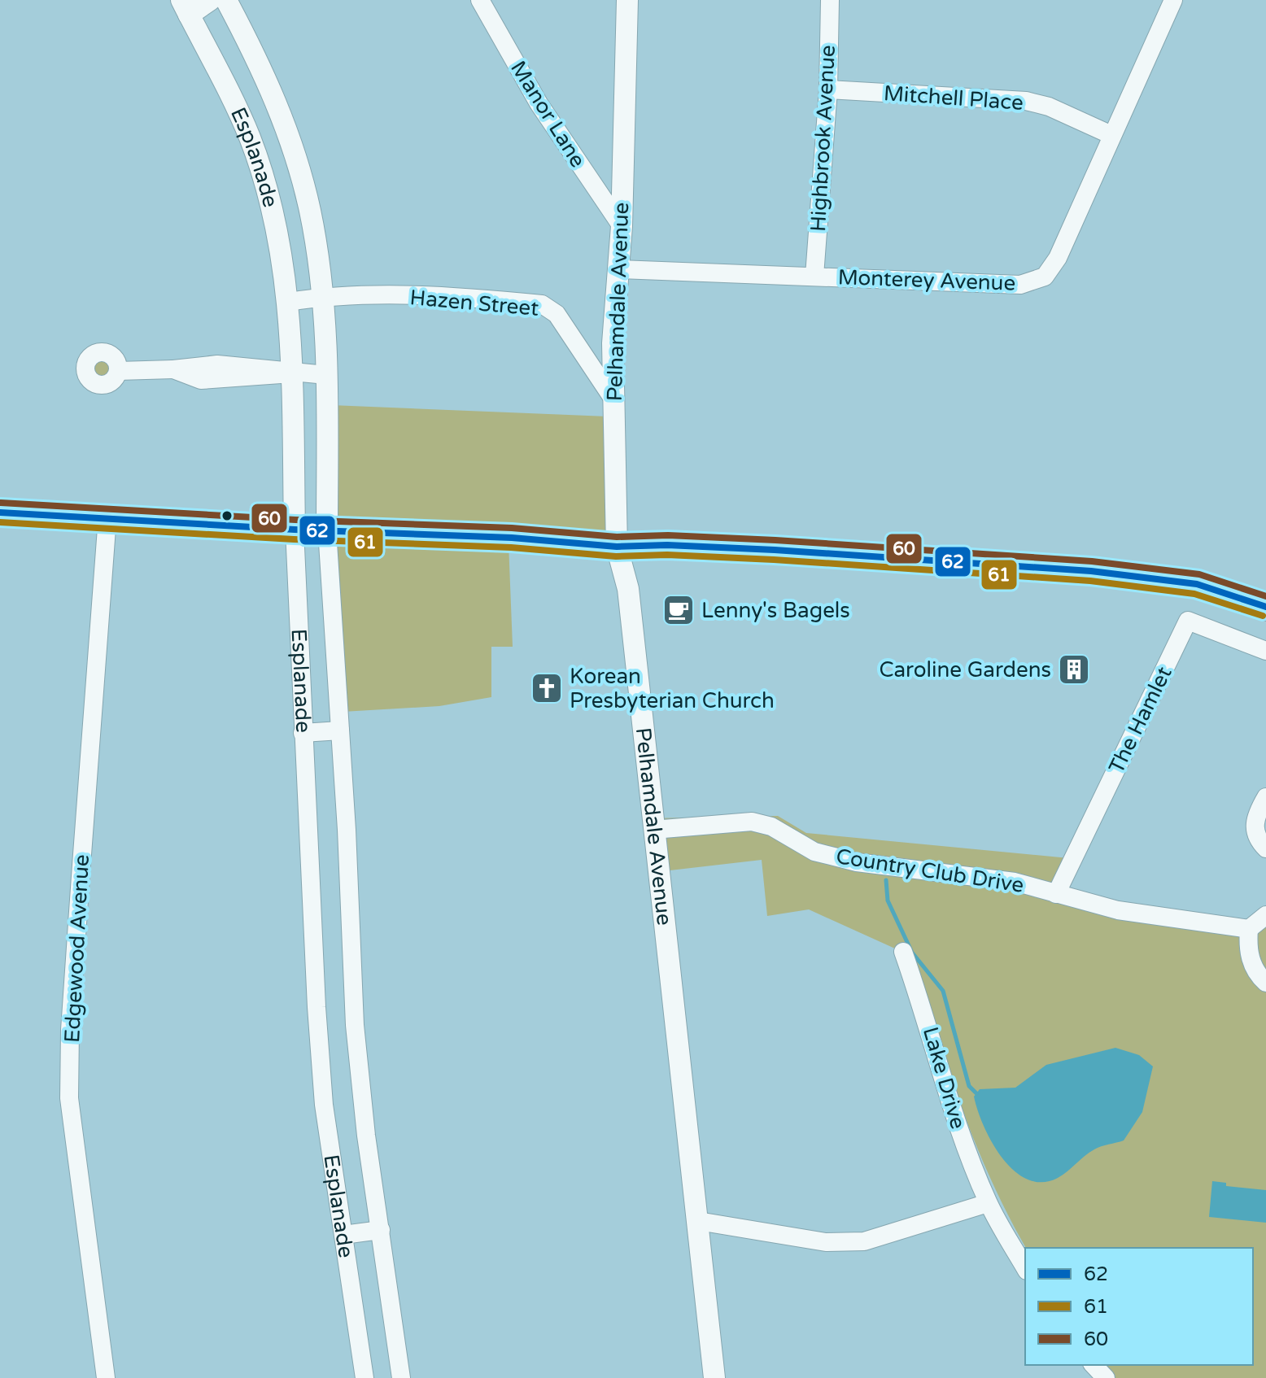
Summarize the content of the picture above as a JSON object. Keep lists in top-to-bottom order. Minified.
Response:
{"streets":{"street":["Mitchell Place","Manor Lane","Highbrook Avenue","Esplanade","Monterey Avenue","Pelhamdale Avenue","Hazen Street","The Hamlet","Country Club Drive","Edgewood Avenue","Lake Drive"]},"crossings":[["Mitchell Place","Highbrook Avenue"],["Mitchell Place","Monterey Avenue"],["Manor Lane","Pelhamdale Avenue"],["Highbrook Avenue","Monterey Avenue"],["Esplanade","Hazen Street"],["Monterey Avenue","Pelhamdale Avenue"],["Pelhamdale Avenue","Hazen Street"],["Pelhamdale Avenue","Country Club Drive"],["The Hamlet","Country Club Drive"]],"places":{"cafe":["Lenny's Bagels"],"building":["Caroline Gardens"],"church":["Korean Presbyterian Church"]},"lines":["transit line 60","transit line 62","transit line 61"],"legend":["62","61","60"]}
